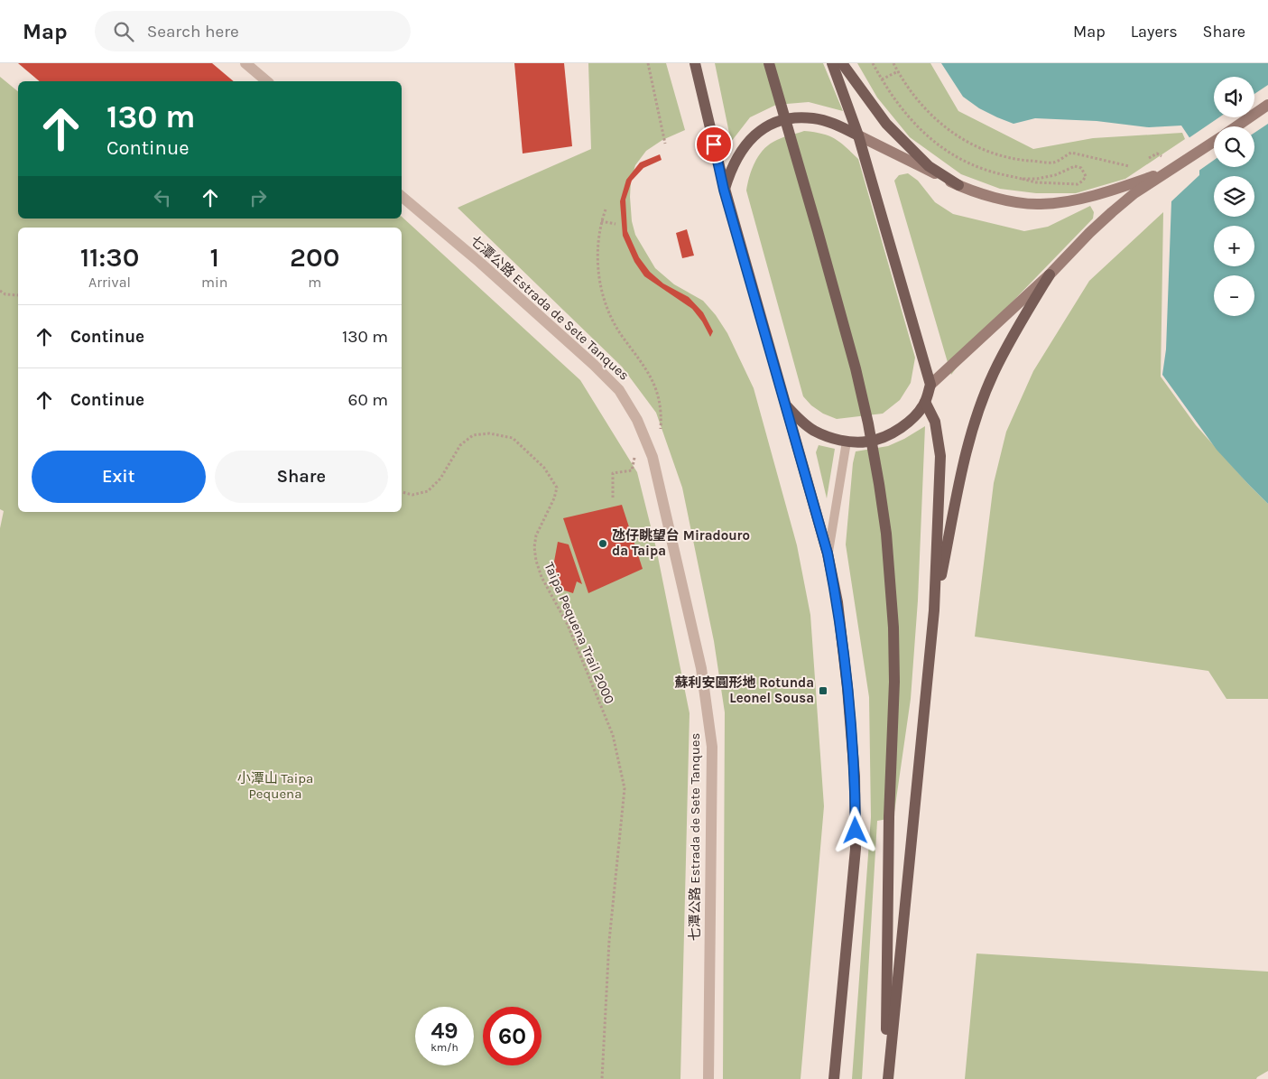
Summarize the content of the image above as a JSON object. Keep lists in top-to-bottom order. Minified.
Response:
{"streets":{"street":["七潭公路 Estrada de Sete Tanques"],"path":["Taipa Pequena Trail 2000"]},"parks":["小潭山 Taipa Pequena"],"places":{"other":["氹仔眺望台 Miradouro da Taipa"],"transit":["蘇利安圓形地 Rotunda Leonel Sousa"]},"page":{"header":"Map","search":"Search here","nav":["Map","Layers","Share"],"map_buttons":["+","−"],"turn":["130 m","Continue"],"eta":["11:30","Arrival","1","min","200","m"],"list":[{"name":"Continue","value":"130 m"},{"name":"Continue","value":"60 m"}],"buttons":["Exit","Share"],"speed":"49 km/h","limit":"60"}}
